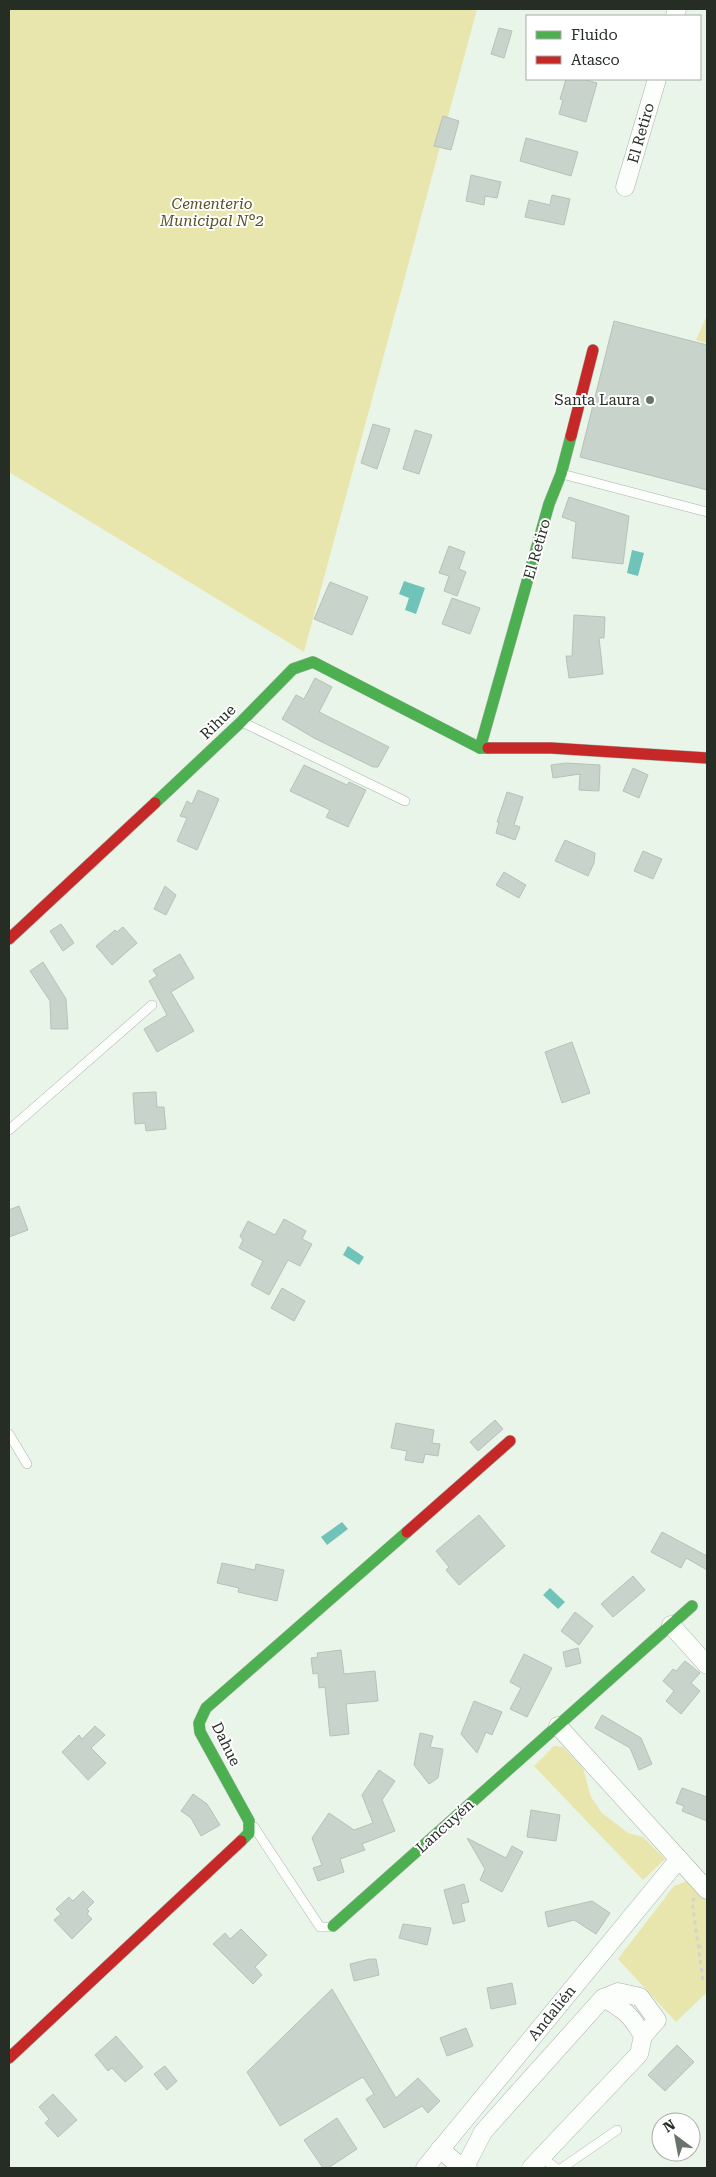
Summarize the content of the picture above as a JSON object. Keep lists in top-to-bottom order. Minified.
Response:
{"streets":{"street":["El Retiro","Rihue","Dahue","Lancuyén","Andalién"]},"crossings":[["El Retiro","Rihue"]],"parks":["Cementerio Municipal N°2"],"places":["Santa Laura"],"legend":["Fluido","Atasco"],"north":"top left"}
